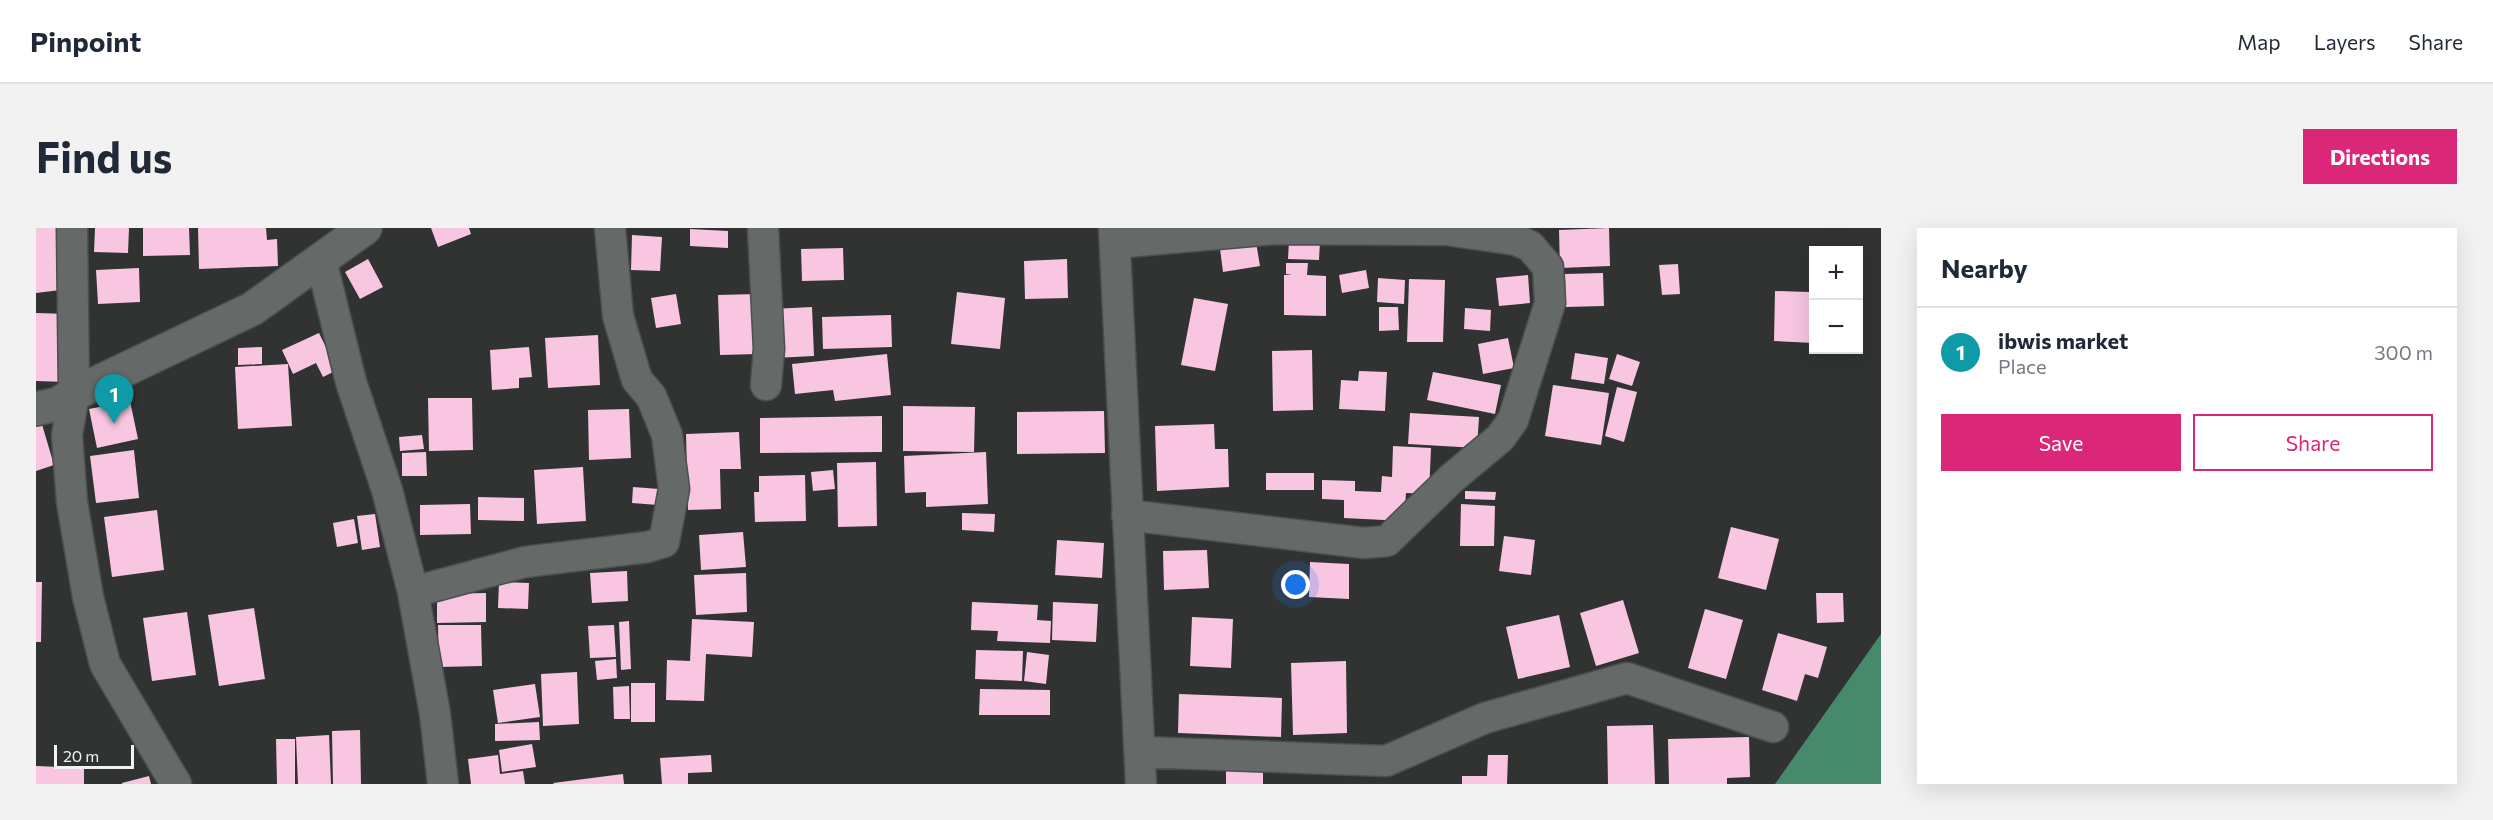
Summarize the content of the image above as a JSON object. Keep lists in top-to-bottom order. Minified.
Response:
{"scale_bar":"20 m","page":{"header":"Pinpoint","nav":["Map","Layers","Share"],"buttons":["Directions",["Save","Share"]],"title":"Find us","heading":"Nearby","map_buttons":["+","−"],"list":[{"mark":"1","name":"ibwis market","note":"Place","value":"300 m"}],"pins":"1","scale":"20 m"}}
